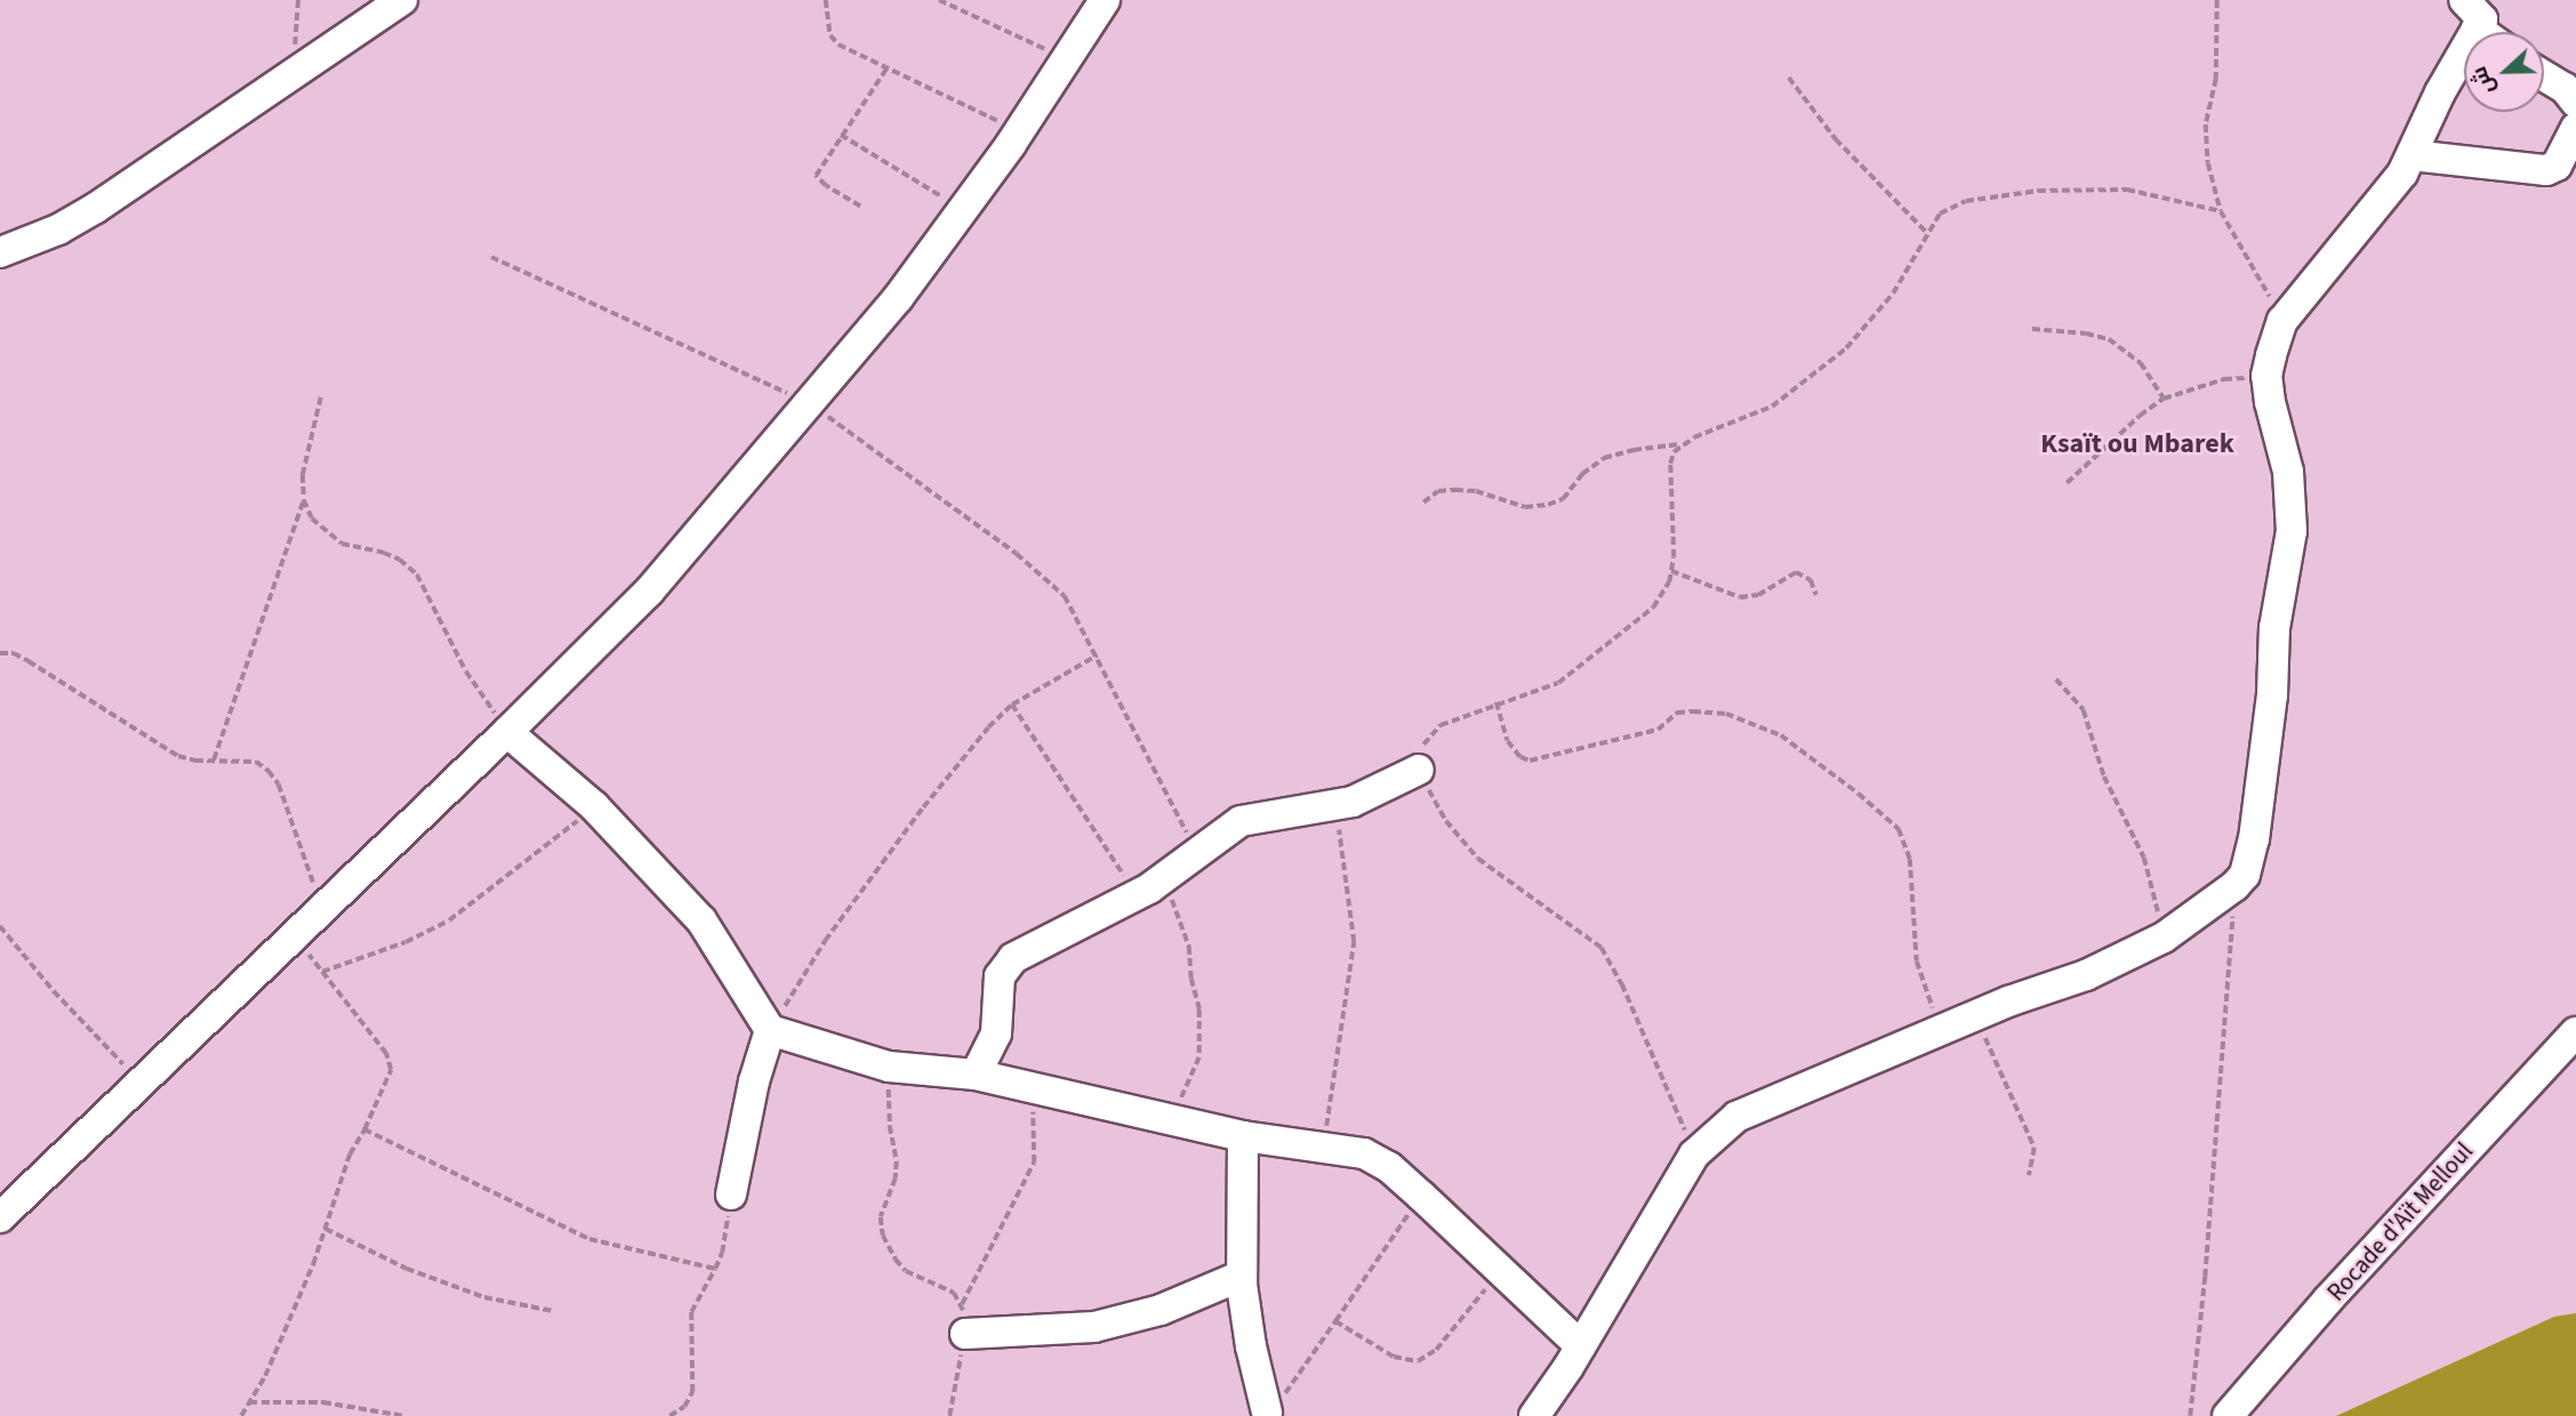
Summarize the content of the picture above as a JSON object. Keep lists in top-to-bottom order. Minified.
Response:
{"streets":{"street":["Rocade d'Aït Melloul"]},"districts":["Ksaït ou Mbarek"],"north":"left"}
